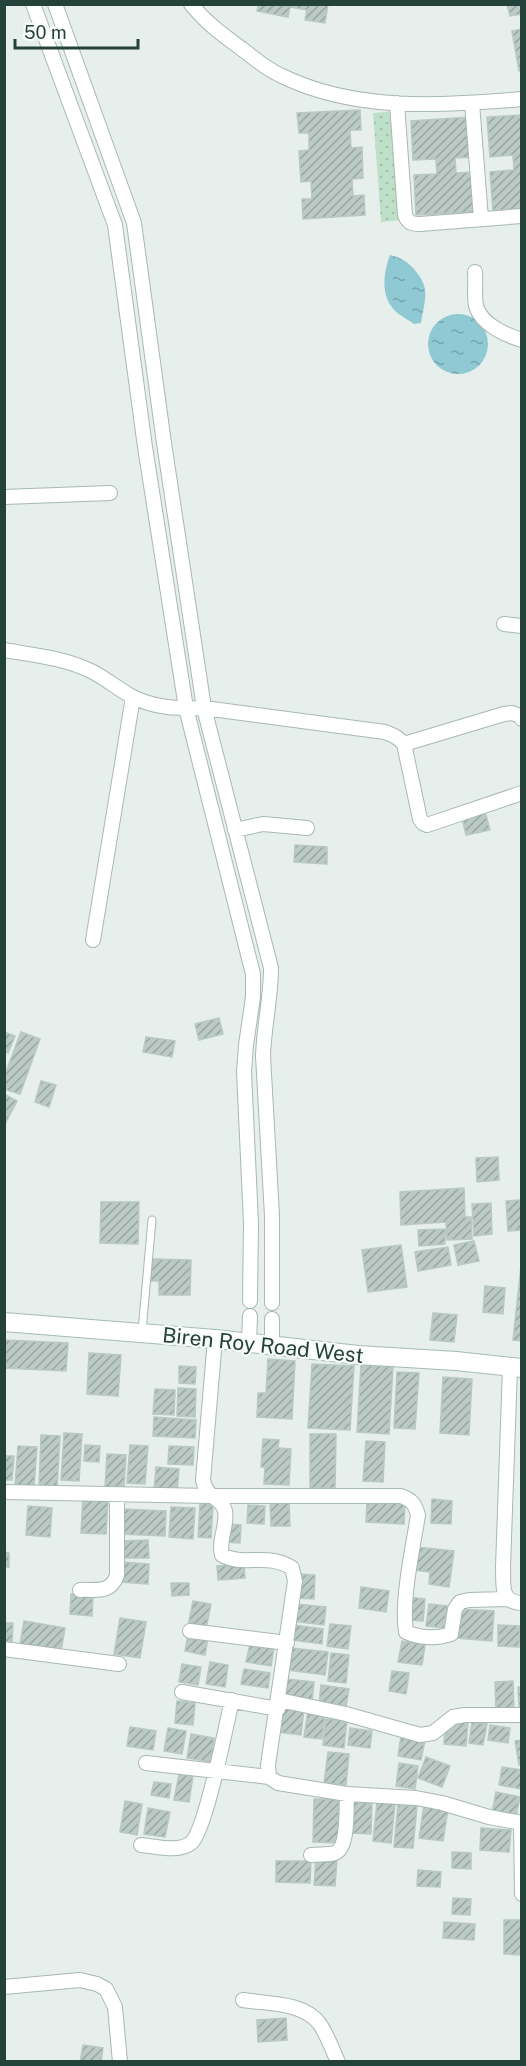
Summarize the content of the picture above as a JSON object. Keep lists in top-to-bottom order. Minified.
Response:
{"streets":{"main road":["Biren Roy Road West"]},"scale_bar":"50 m"}
